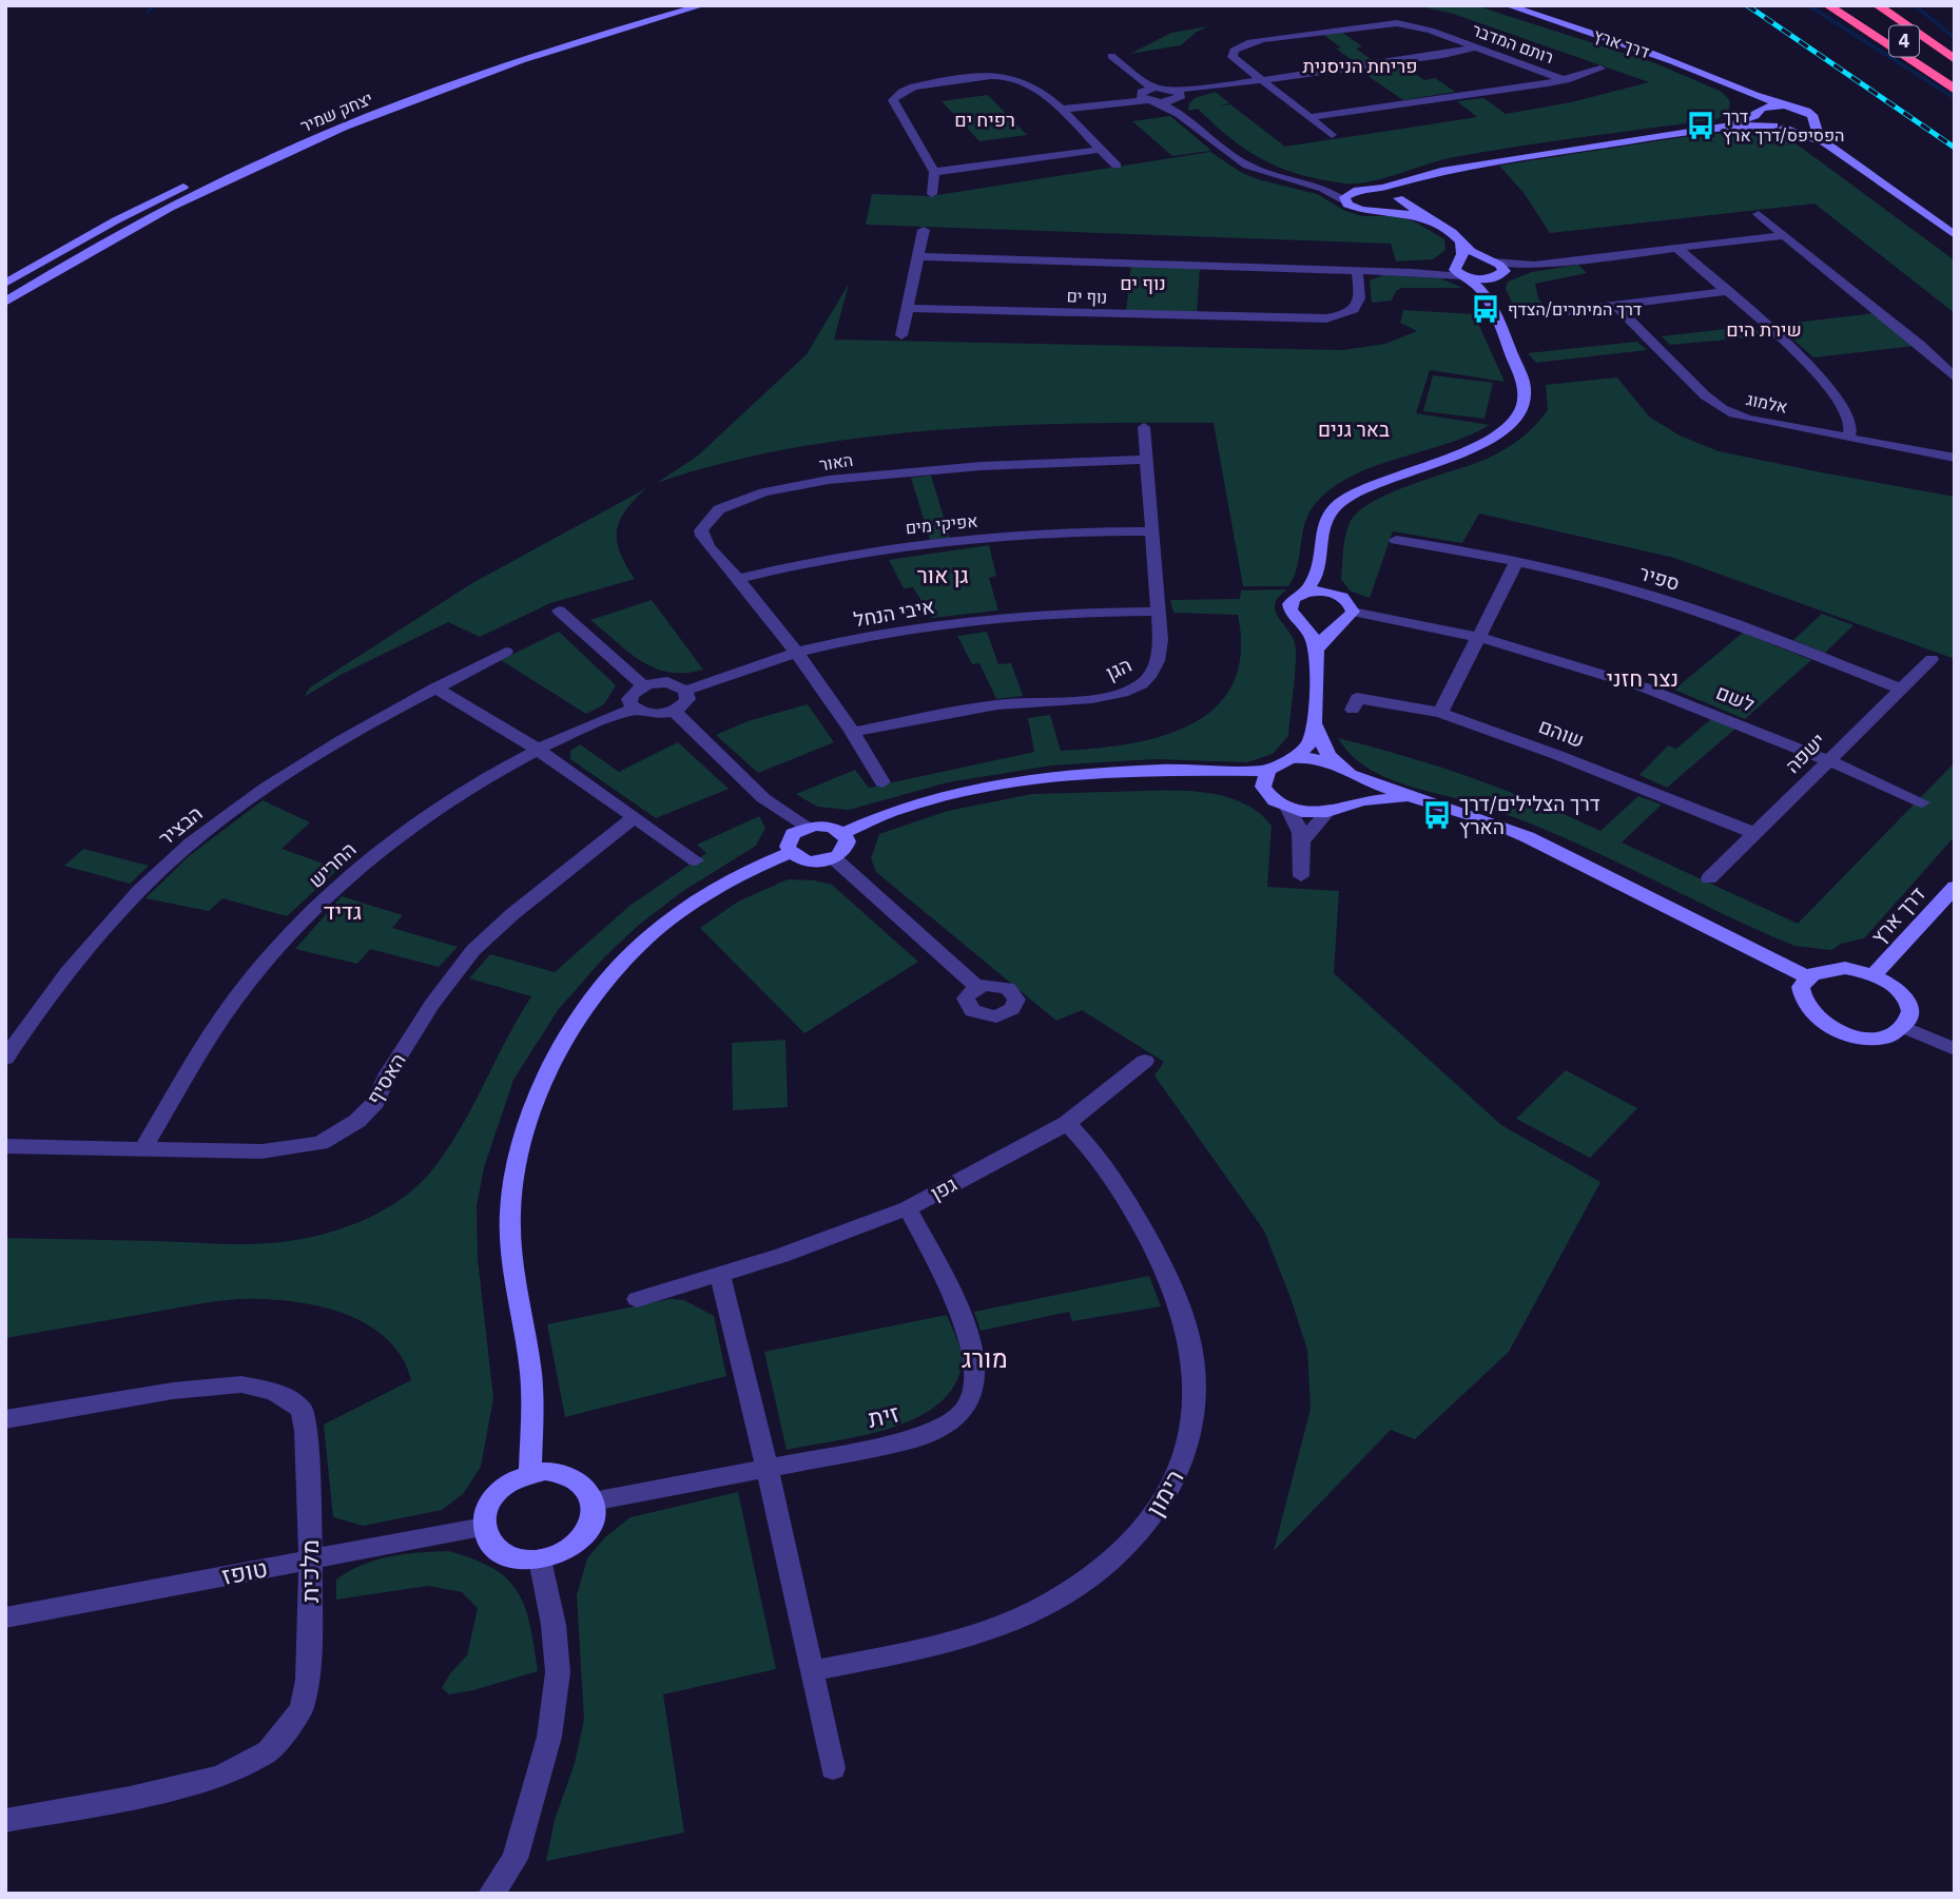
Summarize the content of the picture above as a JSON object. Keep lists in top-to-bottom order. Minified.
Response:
{"streets":{"highway":["4"],"street":["רותם המדבר","דרך ארץ","יצחק שמיר","נוף ים","אלמוג","האור","אפיקי מים","ספיר","איבי הנחל","הגן","לשם","שוהם","ישפה","הבציר","החריש","האסיף","גפן","זית","רימון","מלכית","טופז"]},"crossings":[["האור","אפיקי מים"],["האור","איבי הנחל"],["האור","הגן"],["אפיקי מים","הגן"],["ספיר","ישפה"],["איבי הנחל","הגן"],["לשם","ישפה"],["שוהם","ישפה"],["החריש","האסיף"],["גפן","זית"],["גפן","רימון"],["זית","טופז"],["מלכית","טופז"]],"districts":["פריחת הניסנית","רפיח ים","נוף ים","שירת הים","באר גנים","גן אור","נצר חזני","גדיד","מורג"],"places":{"bus stop":["דרך הפסיפס/דרך ארץ","דרך המיתרים/הצדף","דרך הצלילים/דרך הארץ"]}}
